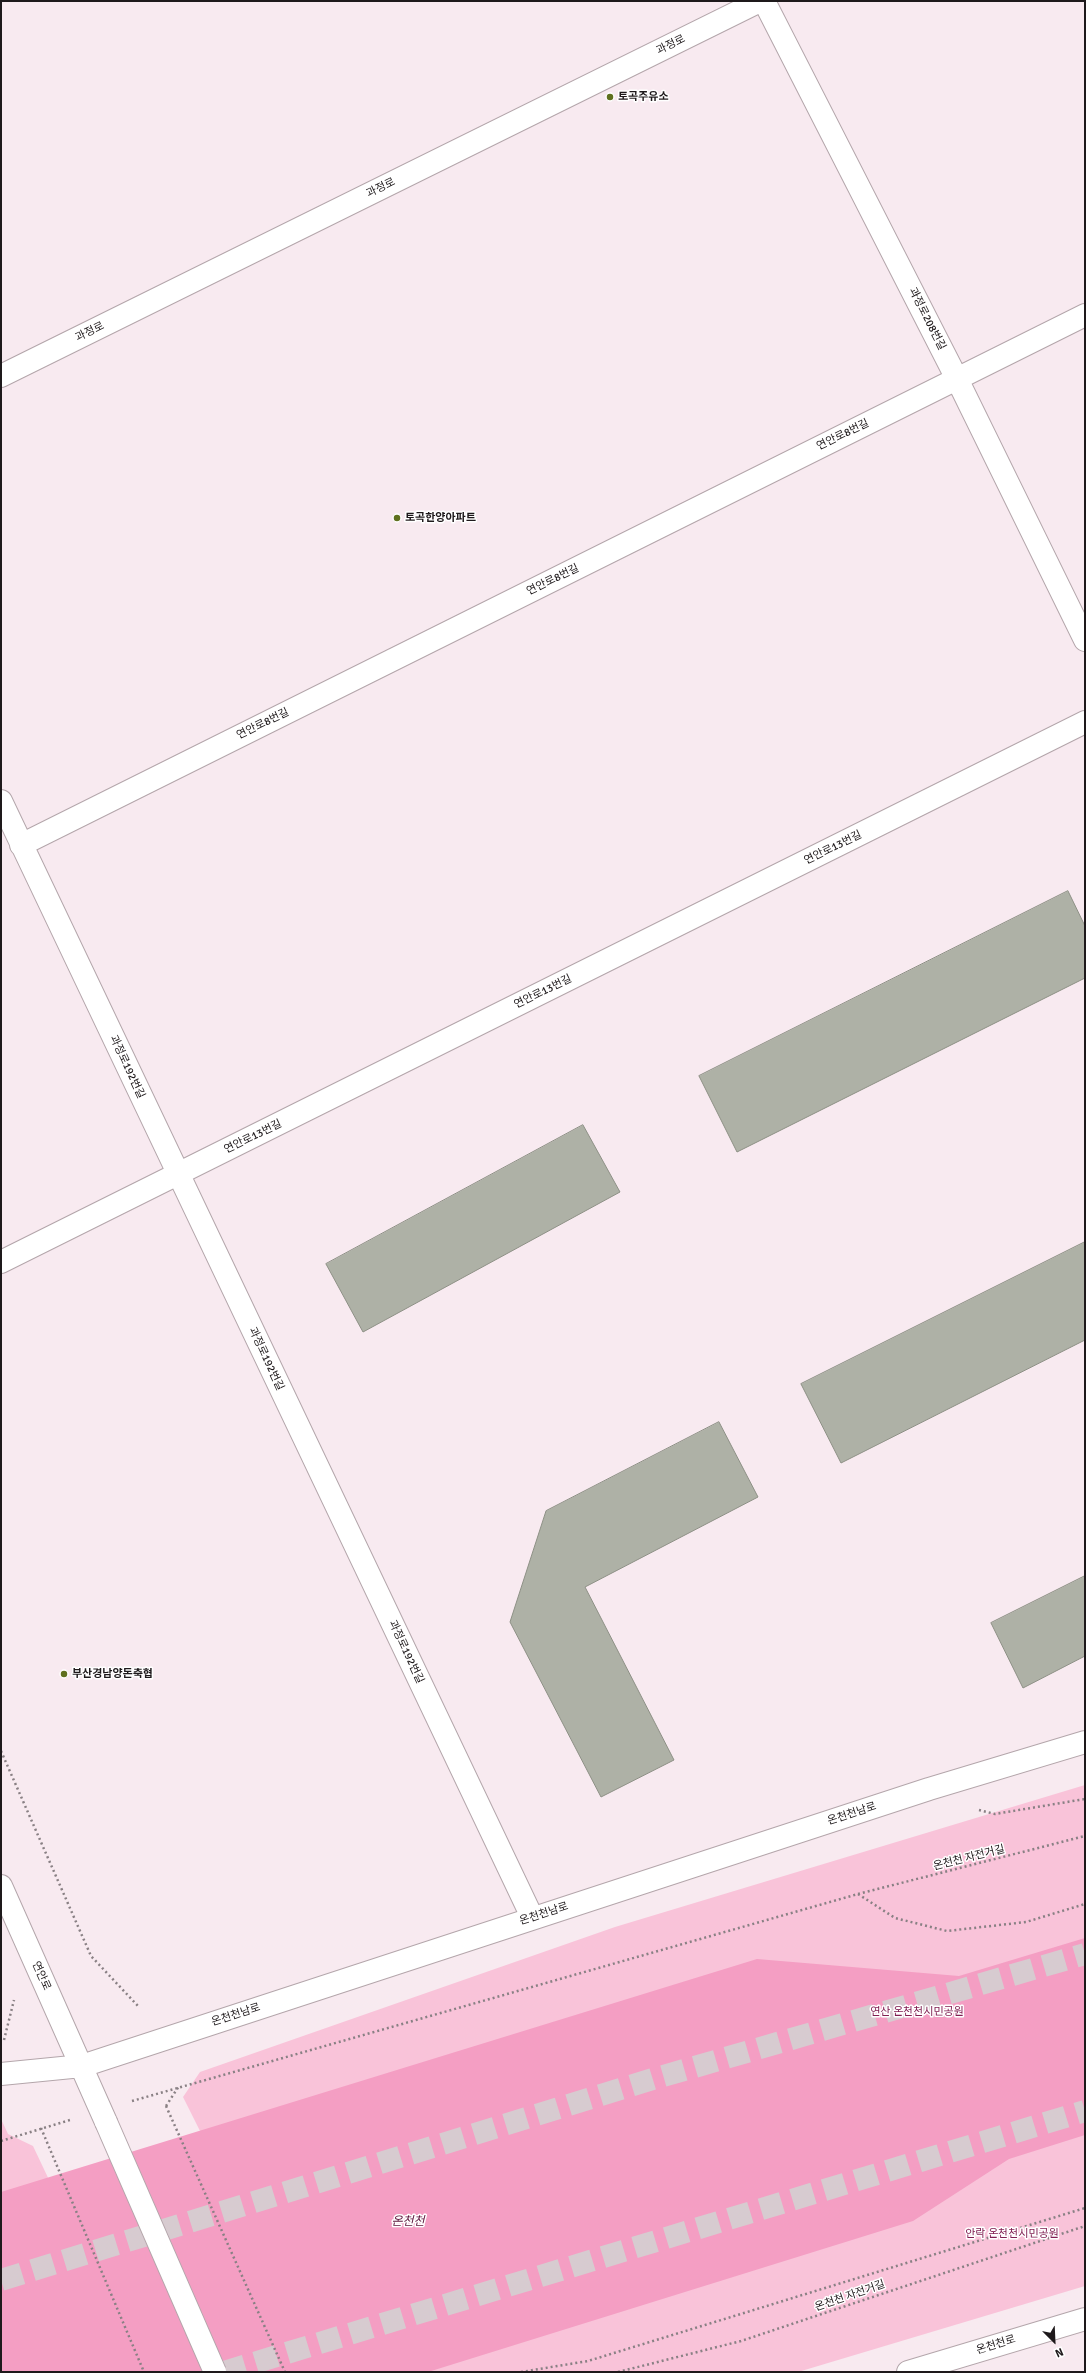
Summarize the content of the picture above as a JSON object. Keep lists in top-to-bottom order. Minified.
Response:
{"streets":{"street":["과정로","과정로208번길","연안로8번길","연안로13번길","과정로192번길","온천천남로","연안로","온천천로"],"path":["온천천 자전거길"]},"crossings":[["과정로208번길","연안로8번길"],["연안로8번길","과정로192번길"],["연안로13번길","과정로192번길"],["과정로192번길","온천천남로"],["온천천남로","연안로"],["온천천 자전거길","연안로"]],"water":["온천천"],"parks":["연산 온천천시민공원","안락 온천천시민공원"],"places":["토곡주유소","토곡한양아파트","부산경남양돈축협"],"north":"bottom right"}
